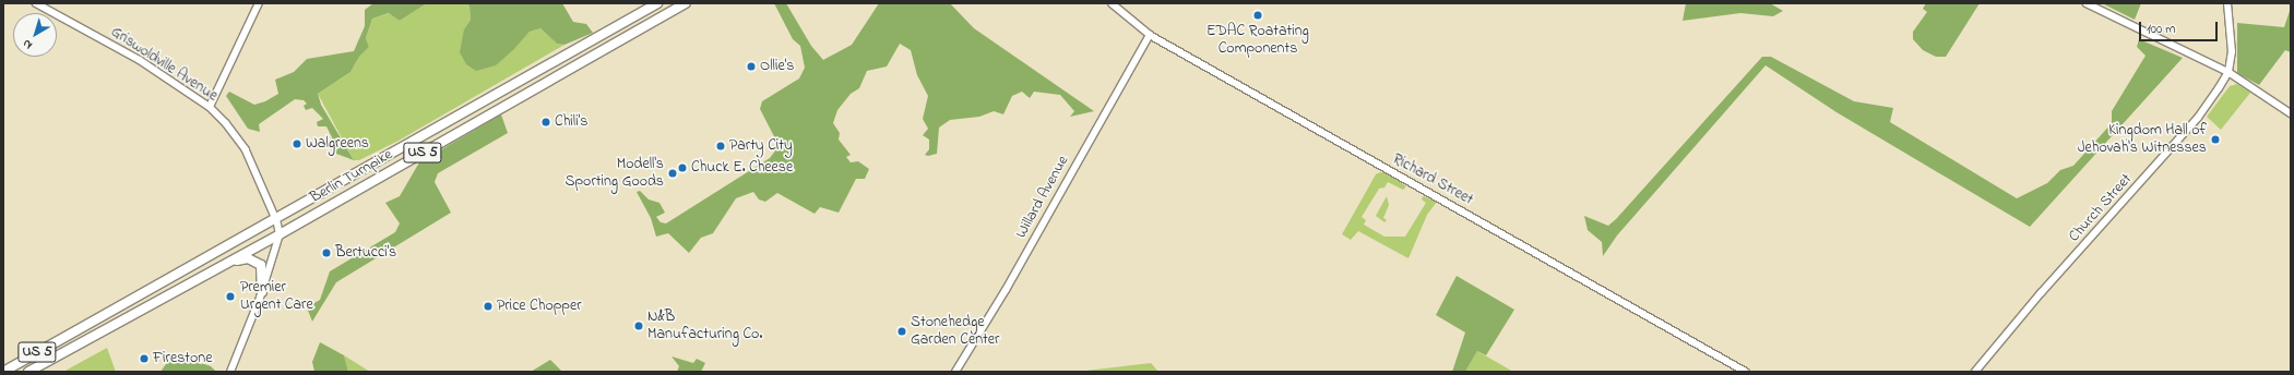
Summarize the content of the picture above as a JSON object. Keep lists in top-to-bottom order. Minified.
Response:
{"streets":{"highway":["US 5","Berlin Turnpike"],"main road":["Richard Street","Willard Avenue"],"street":["Griswoldville Avenue","Church Street"]},"crossings":[["Griswoldville Avenue","Berlin Turnpike"],["Richard Street","Willard Avenue"]],"places":["EDAC Roatating Components","Ollie's","Chili's","Kingdom Hall of Jehovah's Witnesses","Walgreens","Party City","Chuck E. Cheese","Modell's Sporting Goods","Bertucci's","Premier Urgent Care","Price Chopper","N&B Manufacturing Co.","Stonehedge Garden Center","Firestone"],"scale_bar":"100 m","north":"bottom left"}
